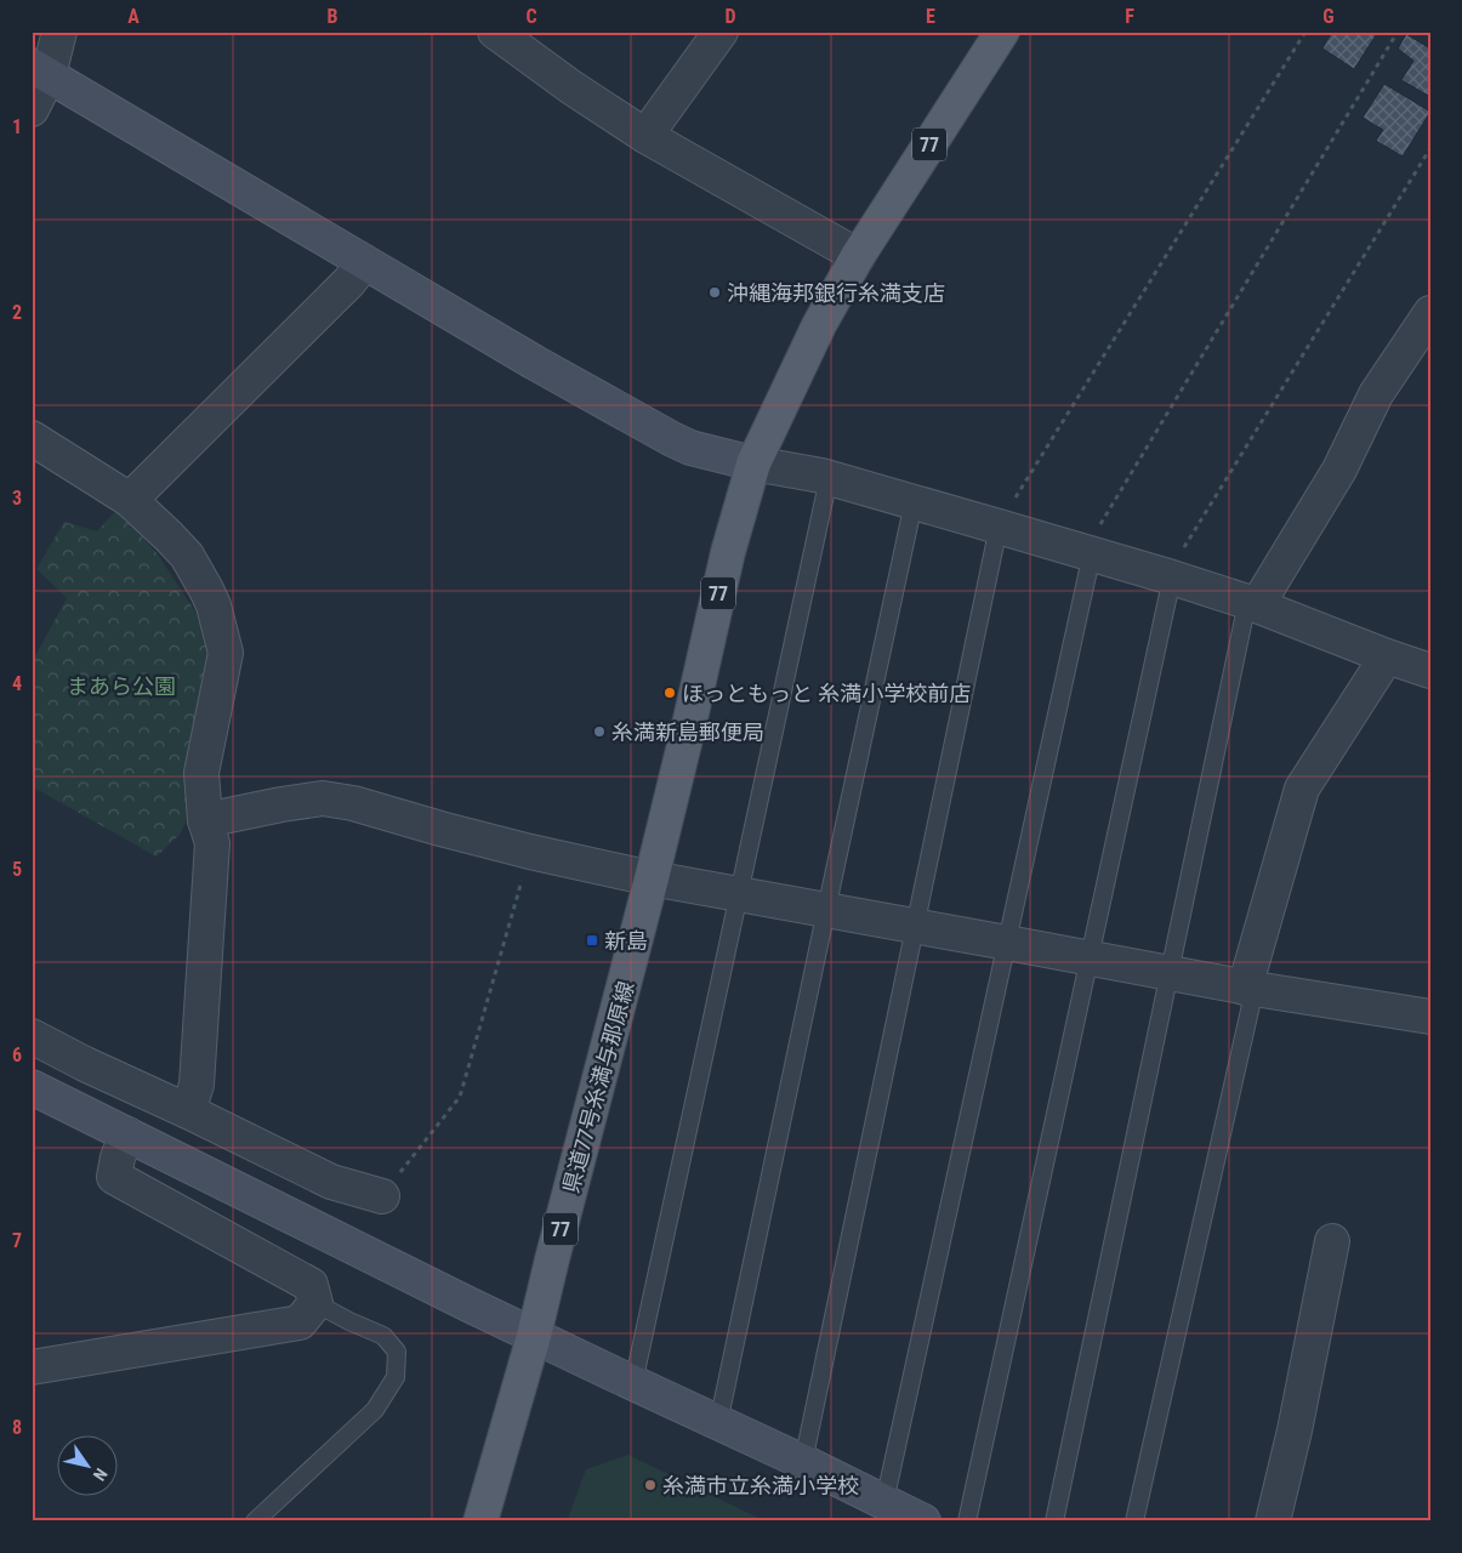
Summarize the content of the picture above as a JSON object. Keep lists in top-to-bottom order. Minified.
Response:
{"streets":{"main road":["77","県道77号糸満与那原線"]},"parks":["まあら公園"],"places":{"other":["沖縄海邦銀行糸満支店","ほっともっと 糸満小学校前店","糸満新島郵便局","糸満市立糸満小学校"],"transit":["新島"]},"north":"bottom right","grid":{"columns":["A","B","C","D","E","F","G"],"rows":["1","2","3","4","5","6","7","8"]}}
